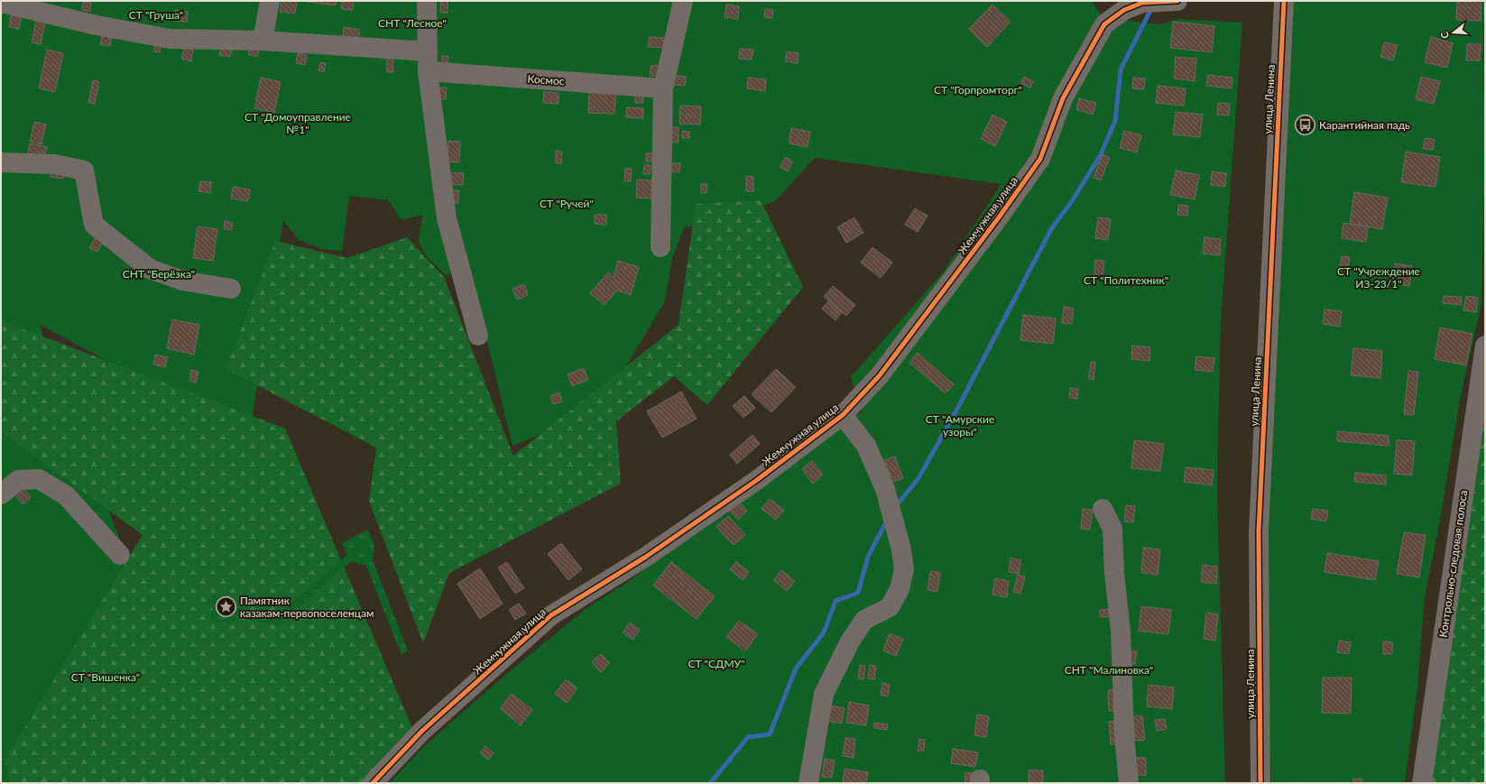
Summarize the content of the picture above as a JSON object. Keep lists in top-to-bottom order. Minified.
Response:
{"streets":{"street":["Космос","улица Ленина","Жемчужная улица","Контрольно-следовая полоса"]},"parks":["СТ \"Груша\"","СНТ \"Лесное\"","СТ \"Горпромторг\"","СТ \"Домоуправление №1\"","СТ \"Ручей\"","СТ \"Учреждение ИЗ-23/1\"","СНТ \"Берёзка\"","СТ \"Политехник\"","СТ \"Амурские узоры\"","СТ \"СДМУ\"","СНТ \"Малиновка\"","СТ \"Вишенка\""],"places":{"bus stop":["Карантийная падь"],"place":["Памятник казакам-первопоселенцам"]},"north":"left"}
